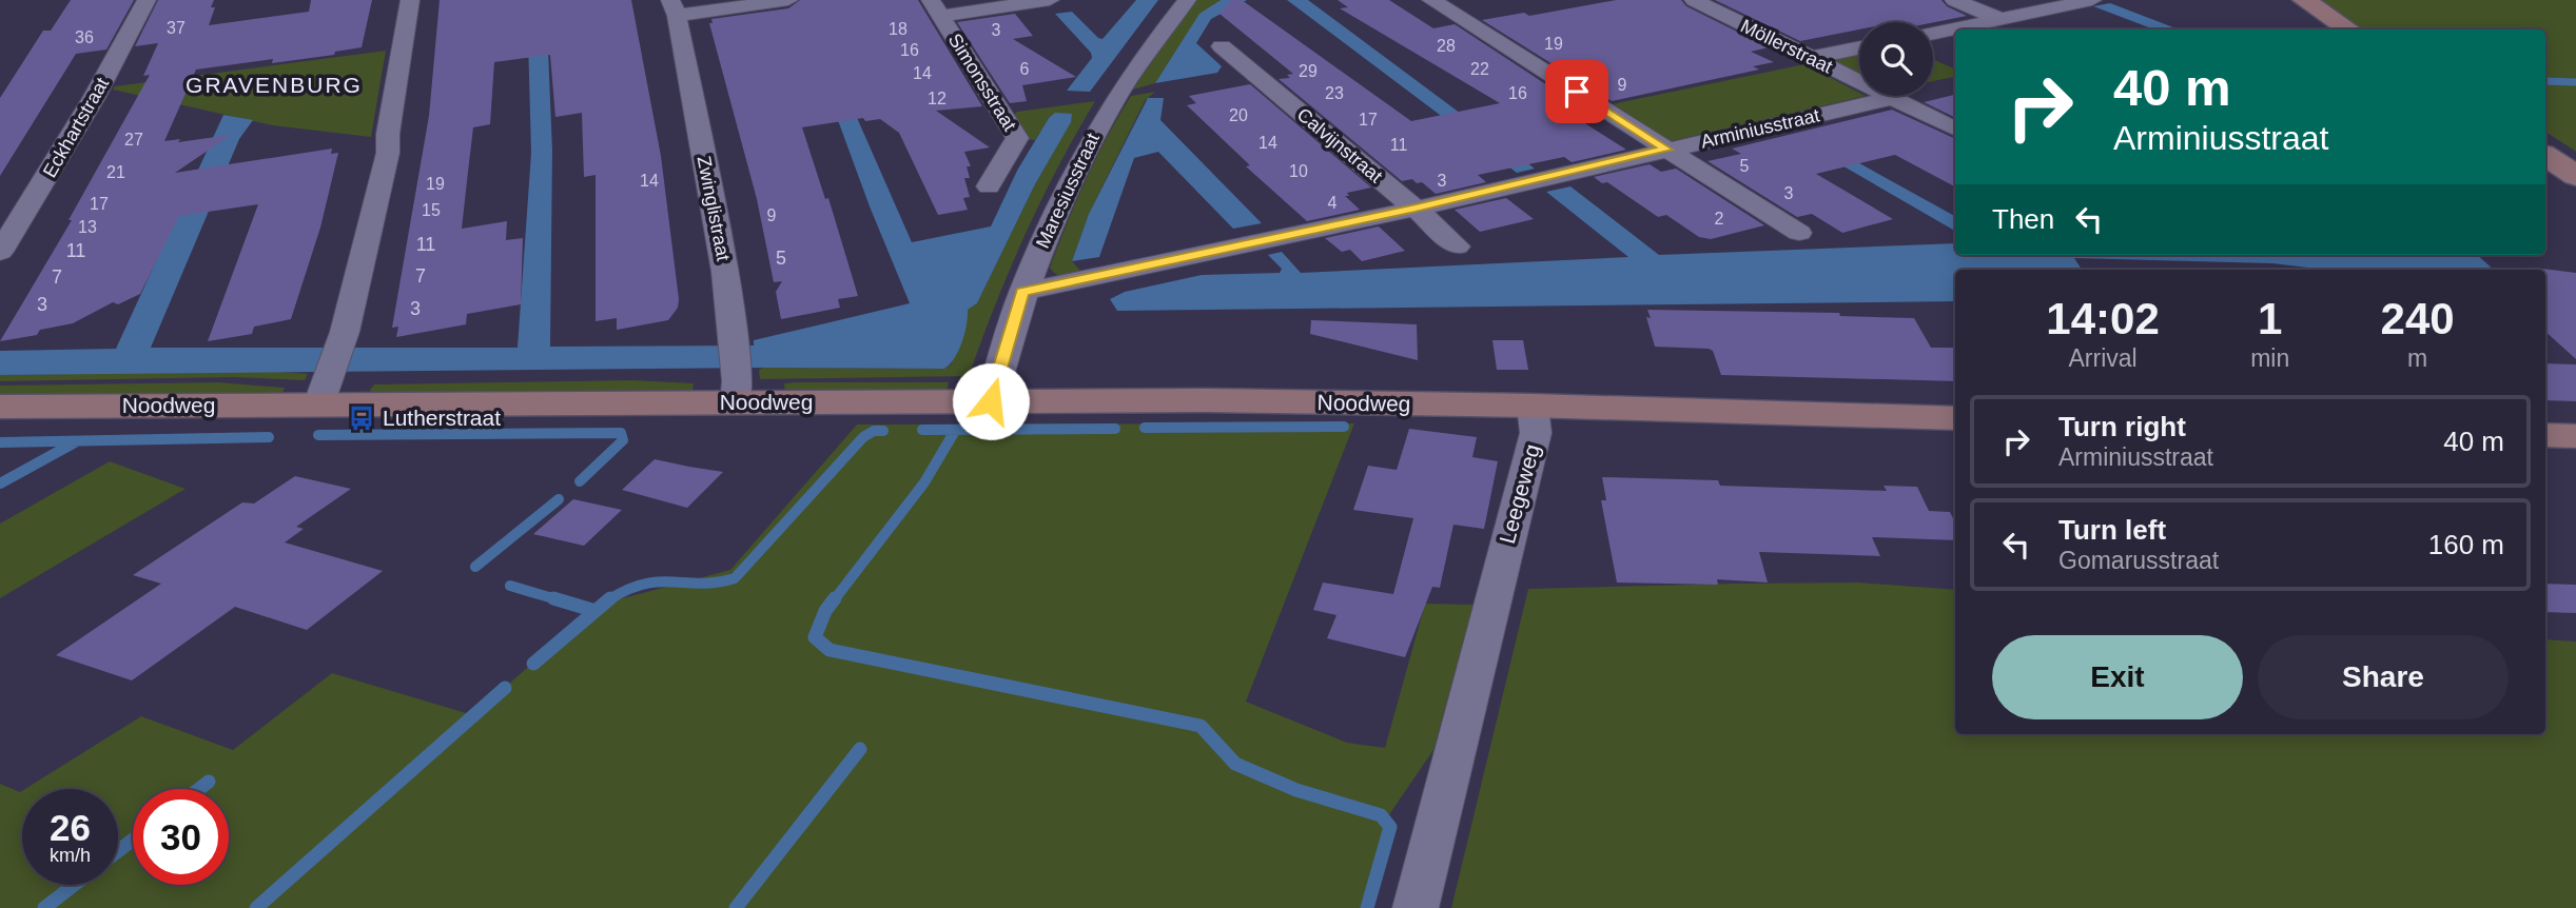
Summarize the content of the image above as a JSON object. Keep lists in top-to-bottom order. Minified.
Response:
{"streets":{"main road":["Noodweg"],"street":["Möllerstraat","Simonsstraat","Eckhartstraat","Arminiusstraat","Calvijnstraat","Maresiusstraat","Zwinglistraat","Leegeweg"]},"crossings":[["Möllerstraat","Arminiusstraat"],["Arminiusstraat","Calvijnstraat"],["Arminiusstraat","Maresiusstraat"],["Maresiusstraat","Noodweg"],["Zwinglistraat","Noodweg"],["Noodweg","Leegeweg"]],"districts":["GRAVENBURG"],"places":{"bus stop":["Lutherstraat"]},"house_numbers":["37","18","3","36","19","28","16","6","22","29","14","9","23","16","12","20","17","27","14","11","5","10","21","14","3","19","3","4","17","15","9","2","13","11","11","5","7","7","3","3"],"page":{"turn":["40 m","Arminiusstraat"],"then":"Then","eta":["14:02","Arrival","1","min","240","m"],"list":[{"name":"Turn right","note":"Arminiusstraat","value":"40 m"},{"name":"Turn left","note":"Gomarusstraat","value":"160 m"}],"buttons":["Exit","Share"],"speed":"26 km/h","limit":"30"}}
